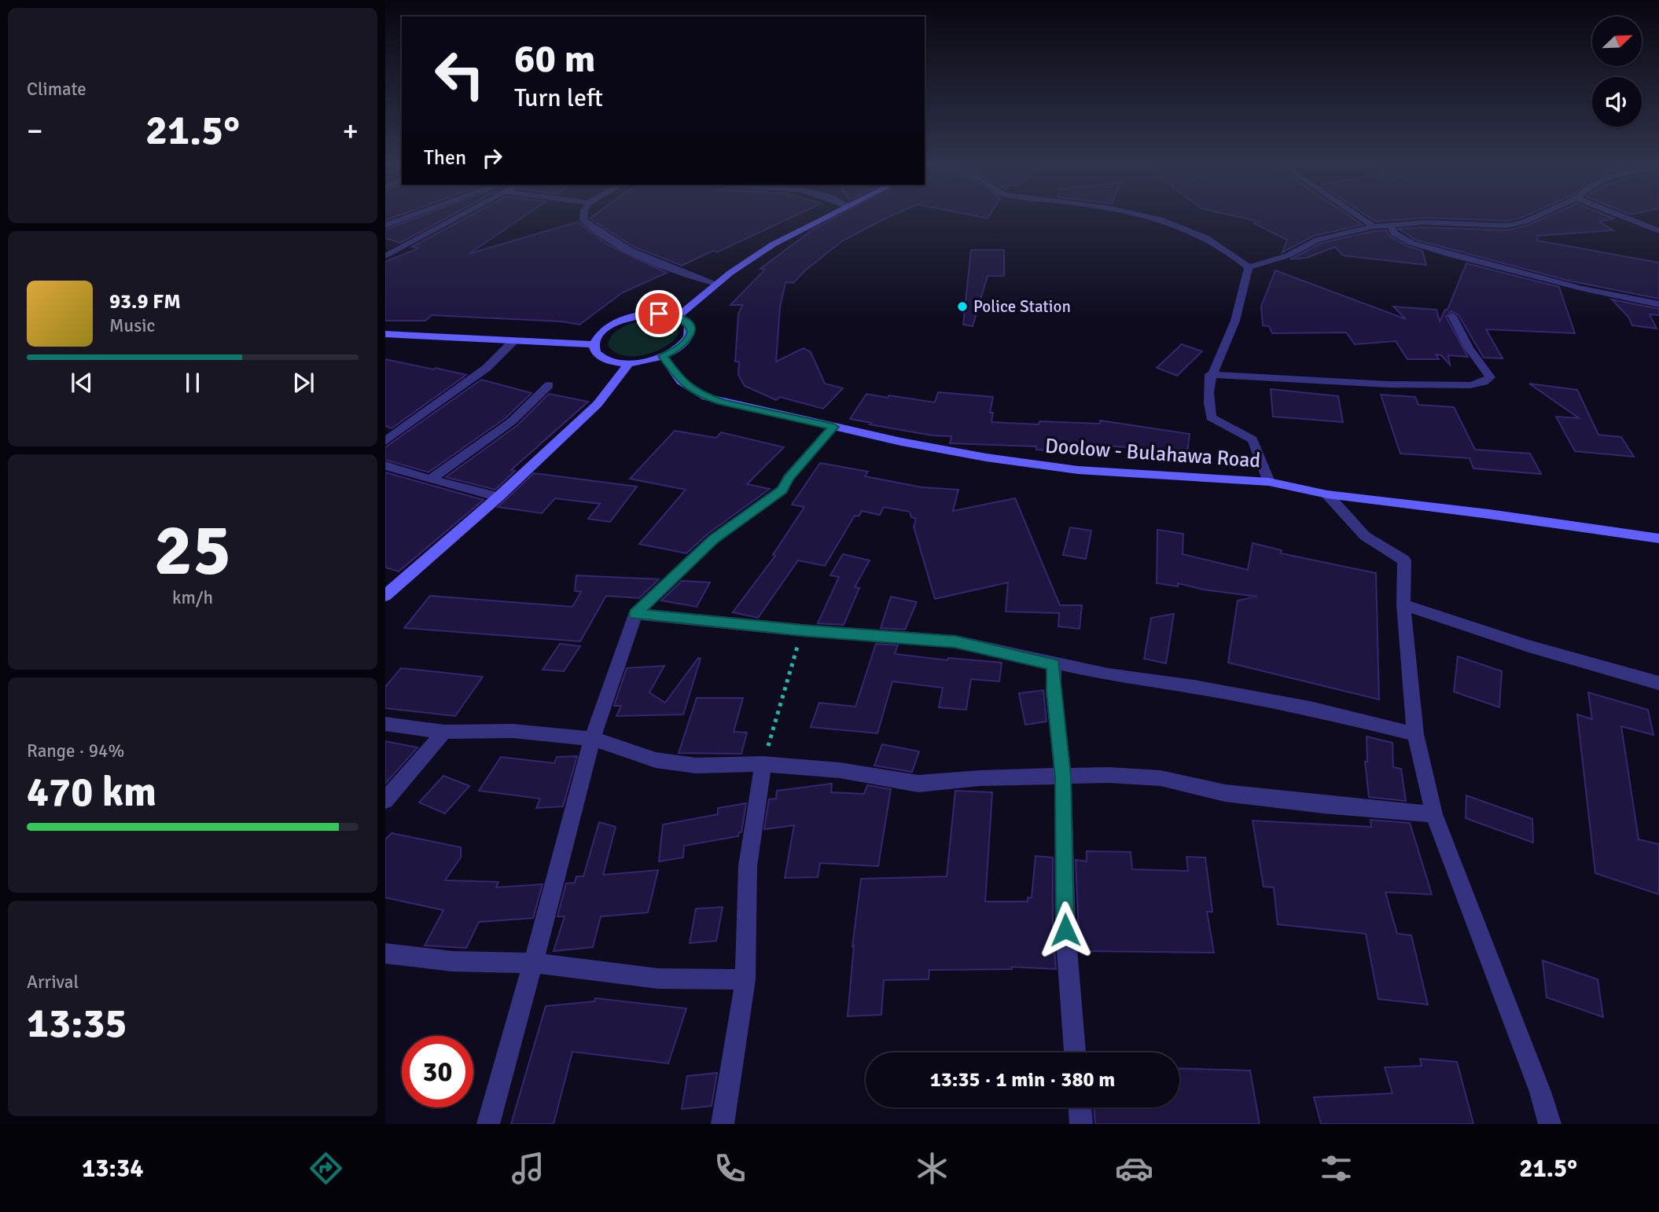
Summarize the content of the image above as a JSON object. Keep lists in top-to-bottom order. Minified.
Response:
{"streets":{"main road":["Doolow - Bulahawa Road"]},"places":["Police Station"],"north":"top right","page":{"tile":["Climate",["25","km/h"],["Range · 94%","470 km"],["Arrival","13:35"]],"turn":["60 m","Turn left"],"heat":["−","21.5°","+"],"then":"Then","song":["93.9 FM","Music"],"limit":"30","trip":"13:35 · 1 min · 380 m","tabs":["13:34","21.5°"]}}
